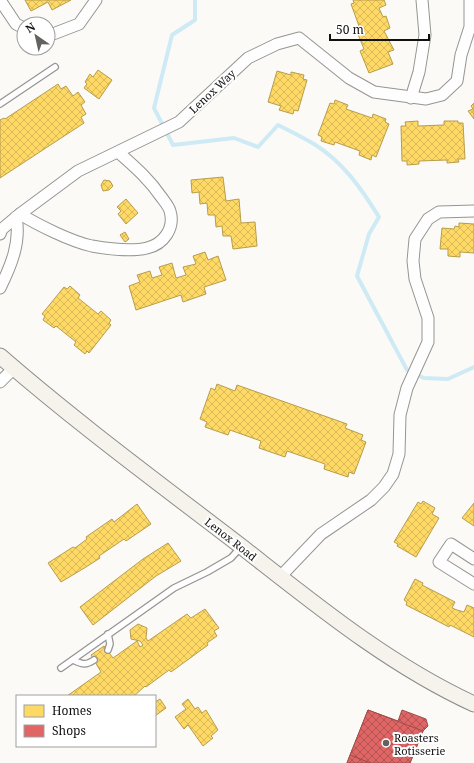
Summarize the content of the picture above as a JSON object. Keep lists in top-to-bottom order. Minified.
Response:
{"streets":{"street":["Lenox Way","Lenox Road"]},"places":["Roasters Rotisserie"],"legend":["Homes","Shops"],"scale_bar":"50 m","north":"top left"}
